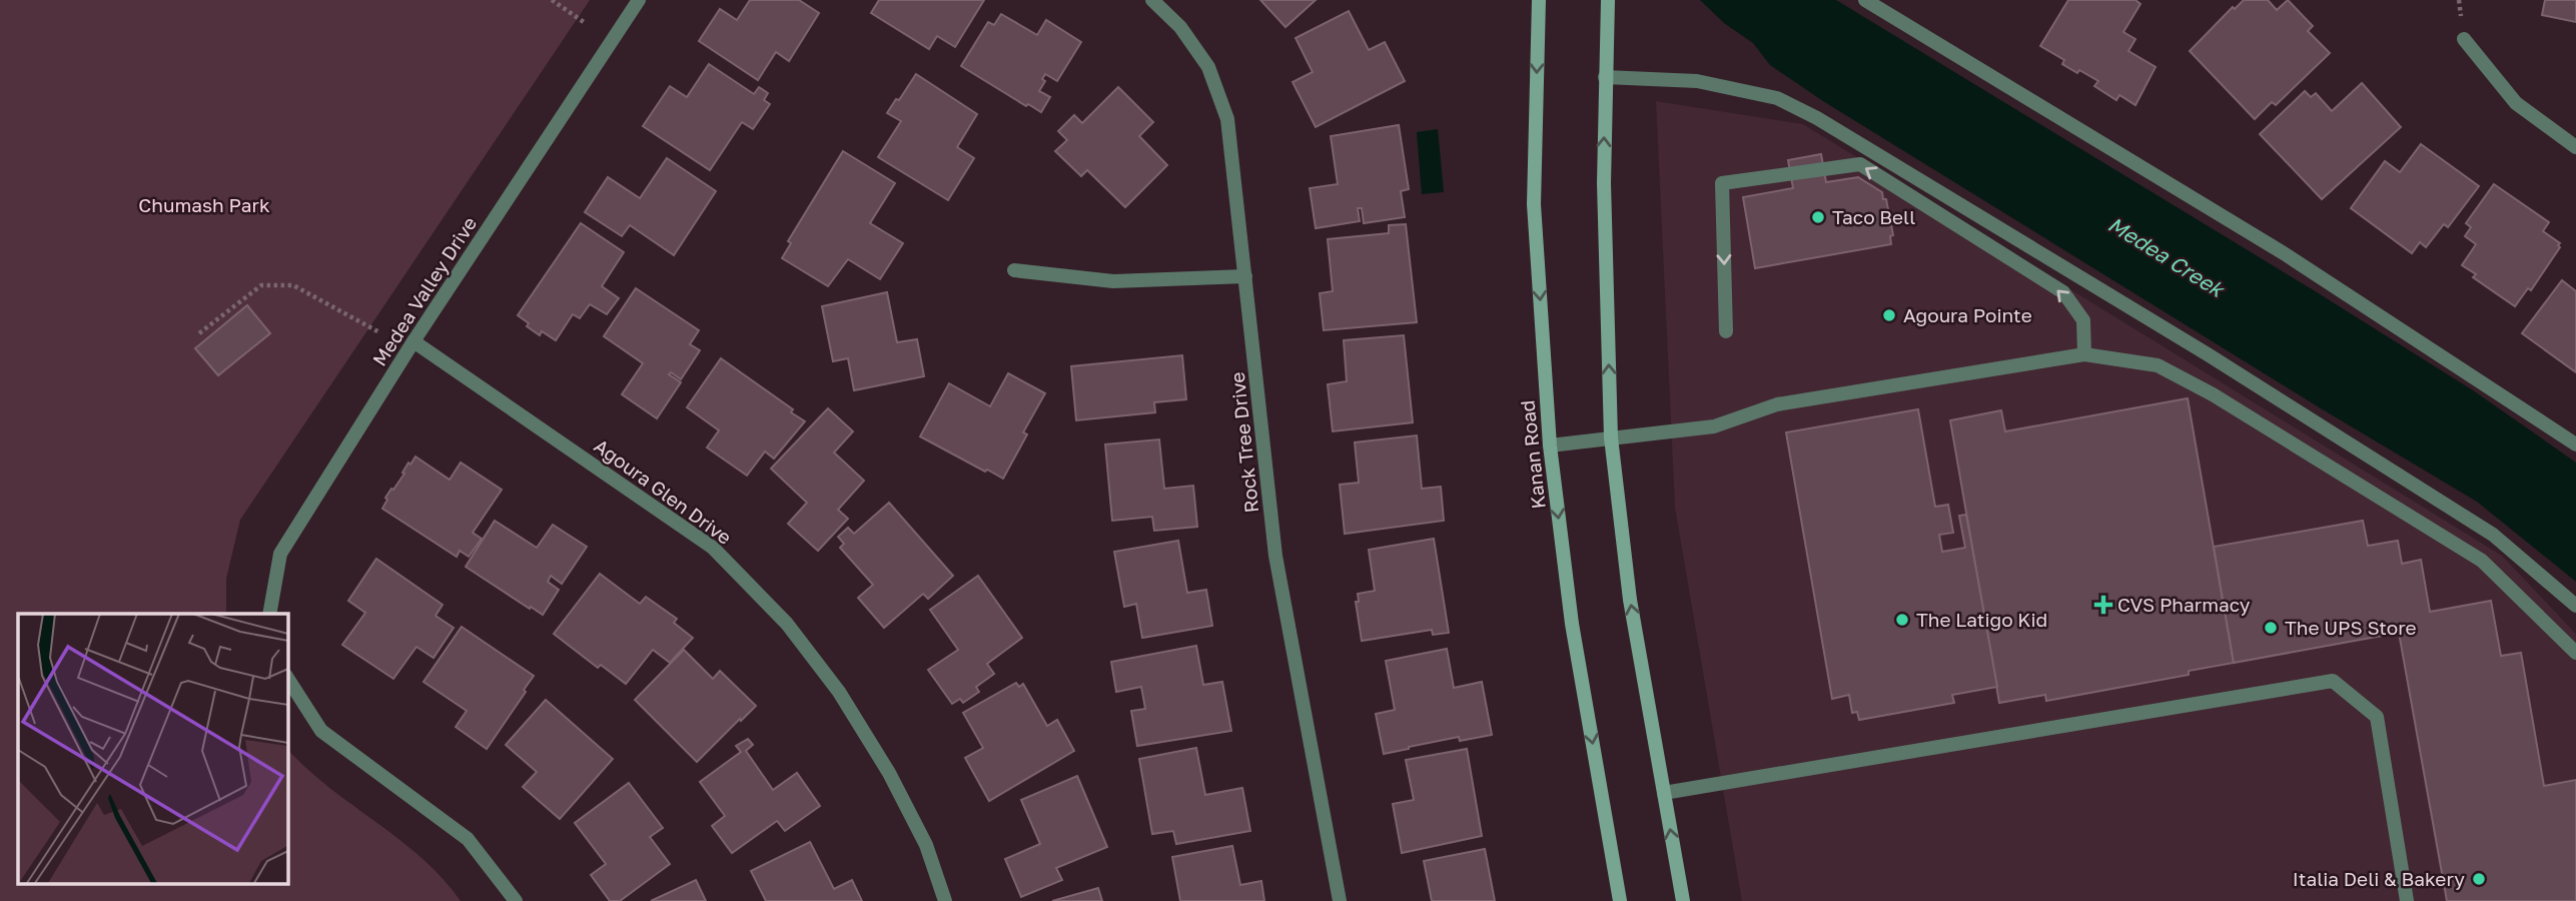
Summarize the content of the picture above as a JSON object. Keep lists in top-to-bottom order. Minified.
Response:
{"streets":{"main road":["Kanan Road"],"street":["Medea Valley Drive","Rock Tree Drive","Agoura Glen Drive"]},"crossings":[["Medea Valley Drive","Agoura Glen Drive"]],"water":["Medea Creek"],"parks":["Chumash Park"],"places":{"other":["Taco Bell","Agoura Pointe","The Latigo Kid","The UPS Store","Italia Deli & Bakery"],"health":["CVS Pharmacy"]}}
